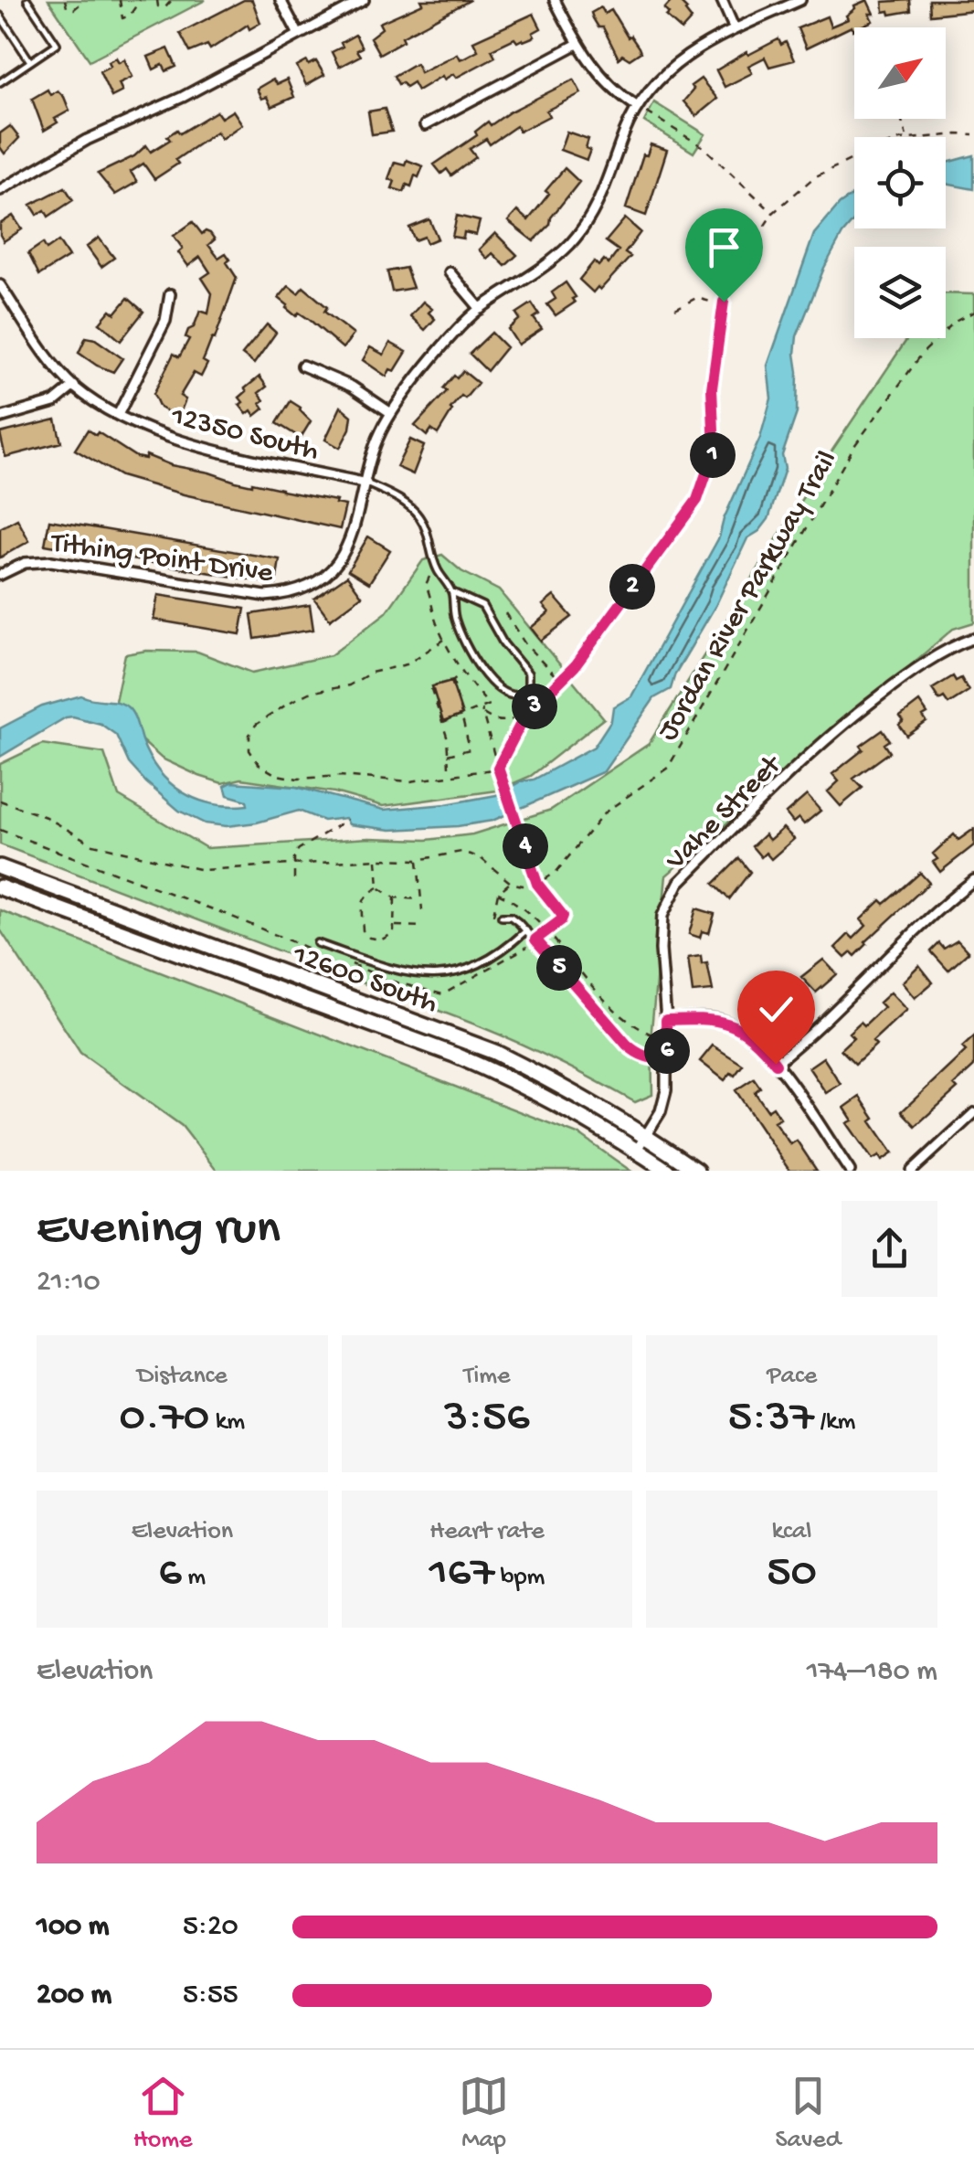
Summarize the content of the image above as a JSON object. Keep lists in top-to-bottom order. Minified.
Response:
{"streets":{"main road":["12600 South"],"street":["12350 South","Tithing Point Drive","Vahe Street"],"path":["Jordan River Parkway Trail"]},"crossings":[["12350 South","Tithing Point Drive"],["Vahe Street","12600 South"]],"north":"top right","page":{"pins":["1","2","3","4","5","6"],"heading":["Evening run","21:10"],"stats":[["Distance","0.70 km"],["Time","3:56"],["Pace","5:37 /km"],["Elevation","6 m"],["Heart rate","167 bpm"],["kcal","50"]],"chart":["Elevation","174–180 m"],"list":[{"name":"100 m","note":"5:20"},{"name":"200 m","note":"5:55"}],"tabs":["Home","Map","Saved"]}}
